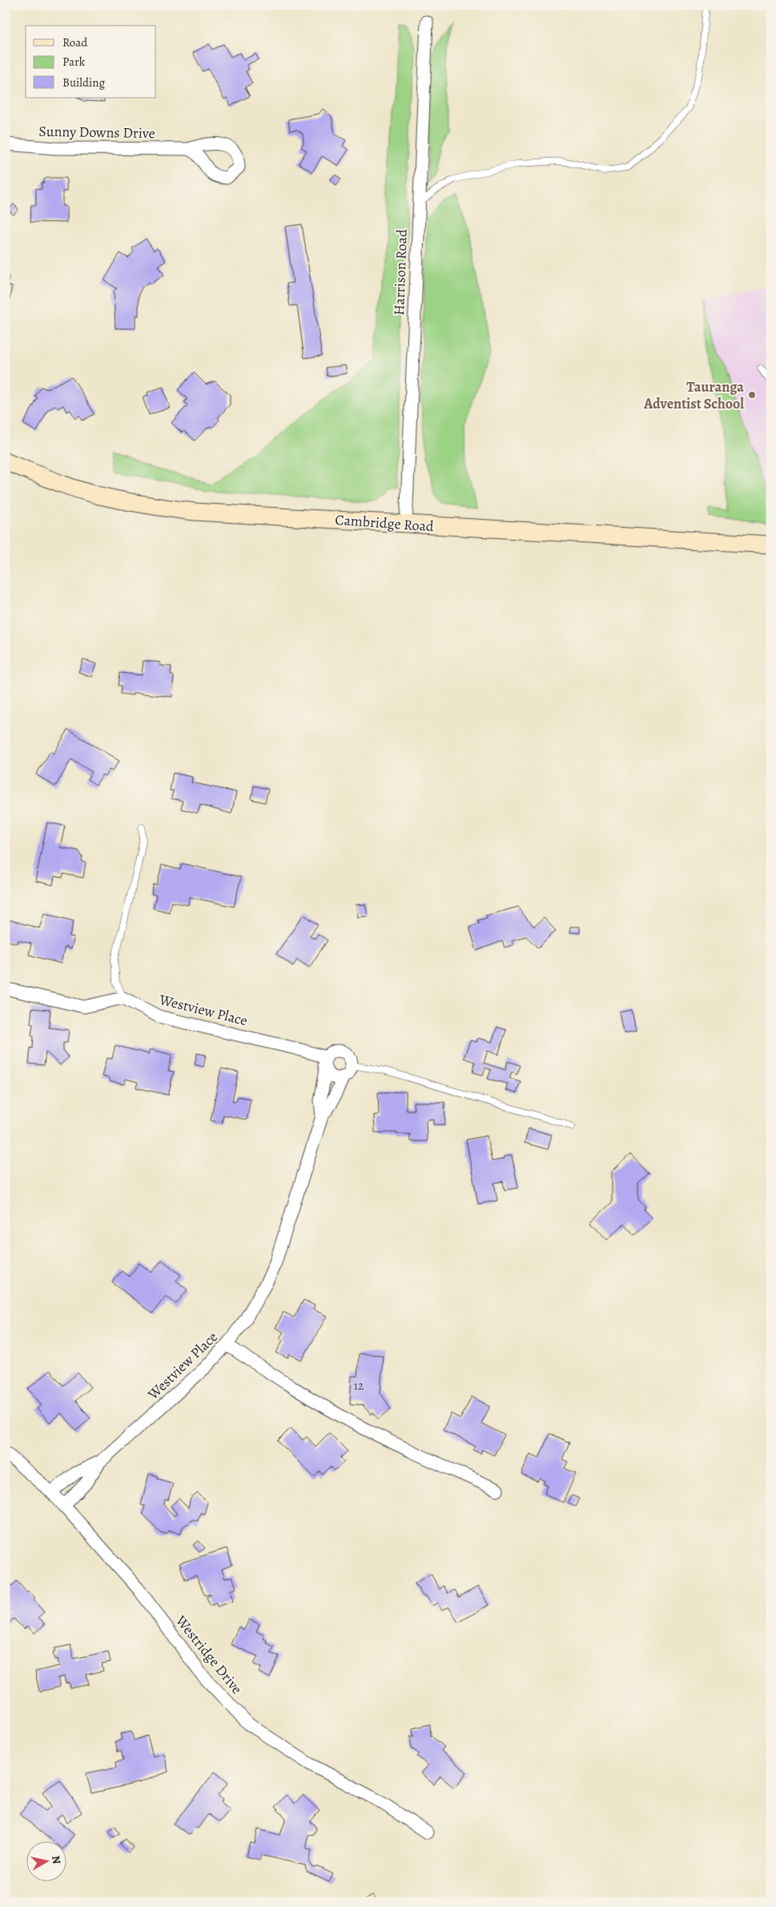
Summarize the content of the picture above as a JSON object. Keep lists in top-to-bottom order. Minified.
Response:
{"streets":{"main road":["Cambridge Road"],"street":["Sunny Downs Drive","Harrison Road","Westview Place","Westridge Drive"]},"crossings":[["Harrison Road","Cambridge Road"],["Westview Place","Westridge Drive"]],"places":["Tauranga Adventist School"],"house_numbers":["12"],"legend":["Road","Park","Building"],"north":"right"}
